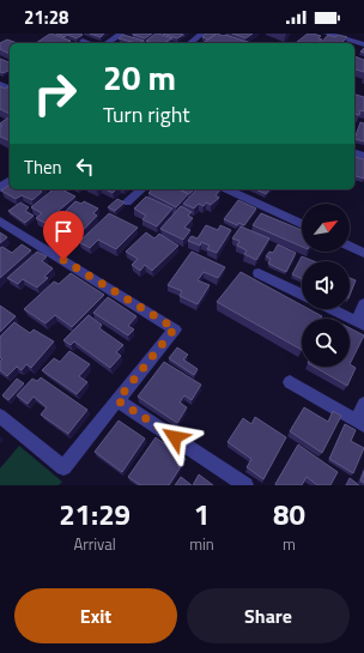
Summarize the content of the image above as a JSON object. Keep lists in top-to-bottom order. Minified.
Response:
{"north":"top right","page":{"status":"21:28","turn":["20 m","Turn right"],"then":"Then","eta":["21:29","Arrival","1","min","80","m"],"buttons":["Exit","Share"]}}
